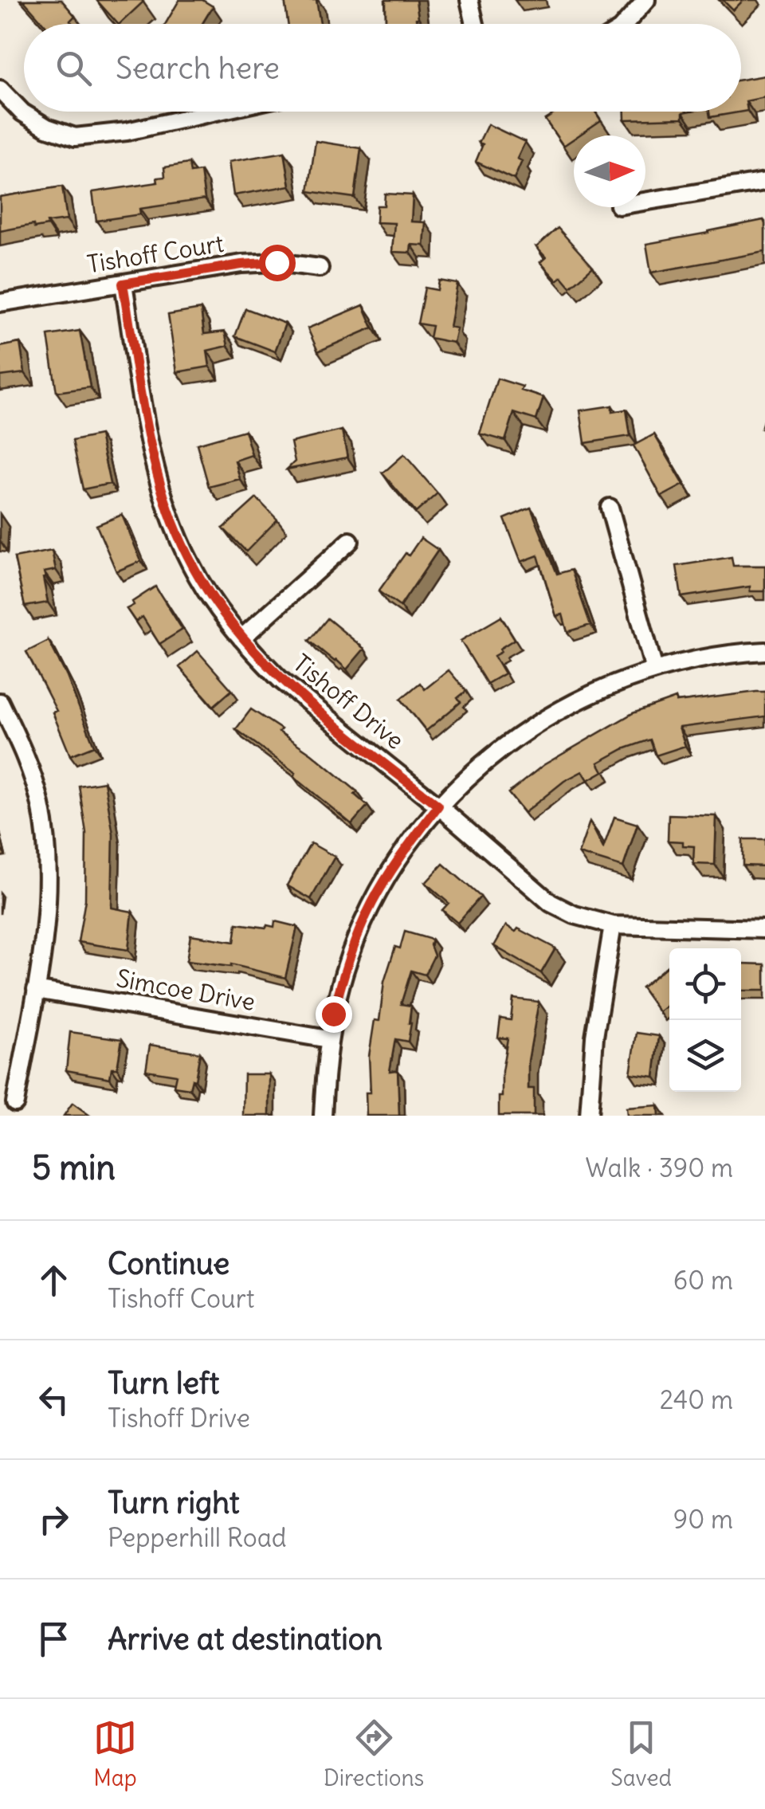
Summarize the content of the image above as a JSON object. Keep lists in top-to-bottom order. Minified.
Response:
{"streets":{"street":["Tishoff Court","Tishoff Drive","Simcoe Drive"]},"crossings":[["Tishoff Court","Tishoff Drive"]],"north":"right","page":{"search":"Search here","heading":["5 min","Walk · 390 m"],"list":[["Continue","Tishoff Court","60 m"],["Turn left","Tishoff Drive","240 m"],["Turn right","Pepperhill Road","90 m"],"Arrive at destination"],"nav":["Map","Directions","Saved"]}}
